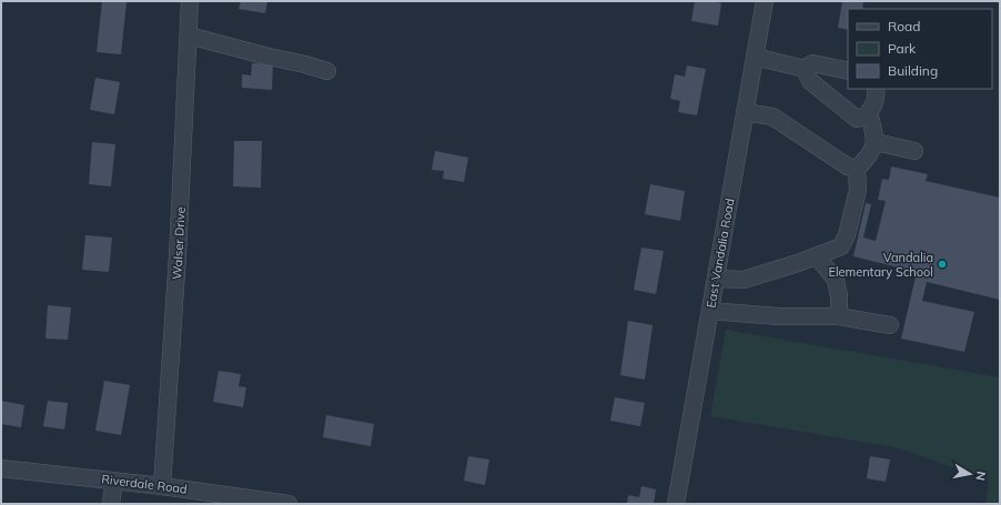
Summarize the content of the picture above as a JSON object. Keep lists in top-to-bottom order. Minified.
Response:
{"streets":{"street":["Walser Drive","East Vandalia Road","Riverdale Road"]},"crossings":[["Walser Drive","Riverdale Road"]],"places":["Vandalia Elementary School"],"legend":["Road","Park","Building"],"north":"right"}
